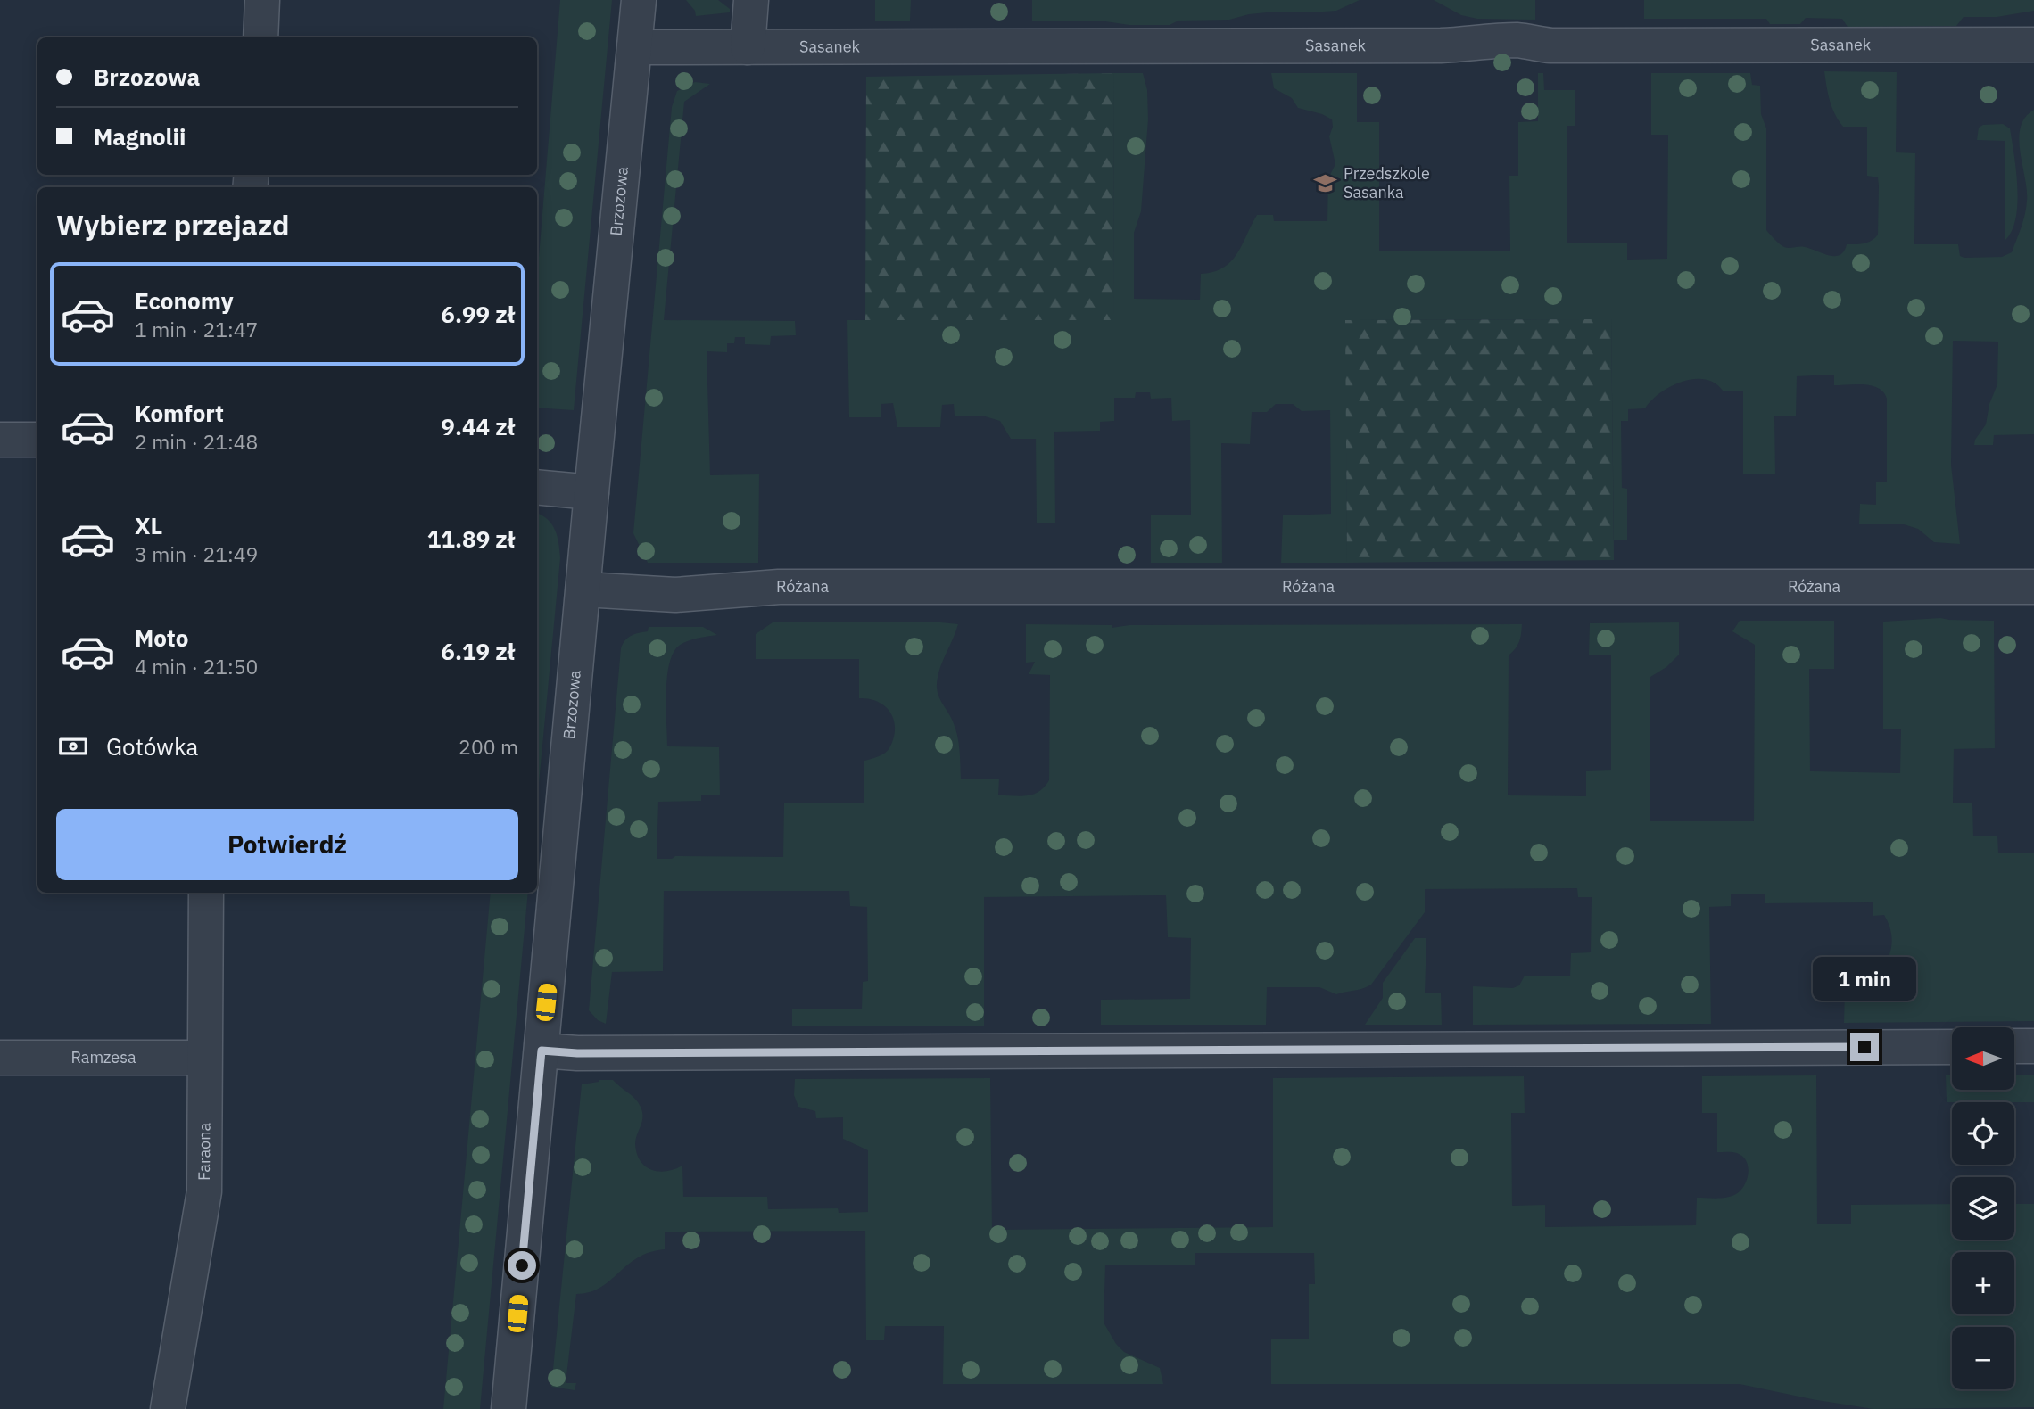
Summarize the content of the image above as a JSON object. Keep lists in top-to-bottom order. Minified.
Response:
{"streets":{"street":["Sasanek","Brzozowa","Różana","Ramzesa","Faraona"]},"crossings":[["Sasanek","Brzozowa"],["Brzozowa","Różana"],["Ramzesa","Faraona"]],"places":{"school or university":["Przedszkole Sasanka"]},"north":"left","page":{"banner":["Brzozowa","Magnolii"],"heading":"Wybierz przejazd","list":[{"name":"Economy","note":"1 min · 21:47","value":"6.99 zł"},{"name":"Komfort","note":"2 min · 21:48","value":"9.44 zł"},{"name":"XL","note":"3 min · 21:49","value":"11.89 zł"},{"name":"Moto","note":"4 min · 21:50","value":"6.19 zł"}],"pay":["Gotówka","200 m"],"buttons":"Potwierdź","bubble":"1 min","map_buttons":["+","−"]}}
